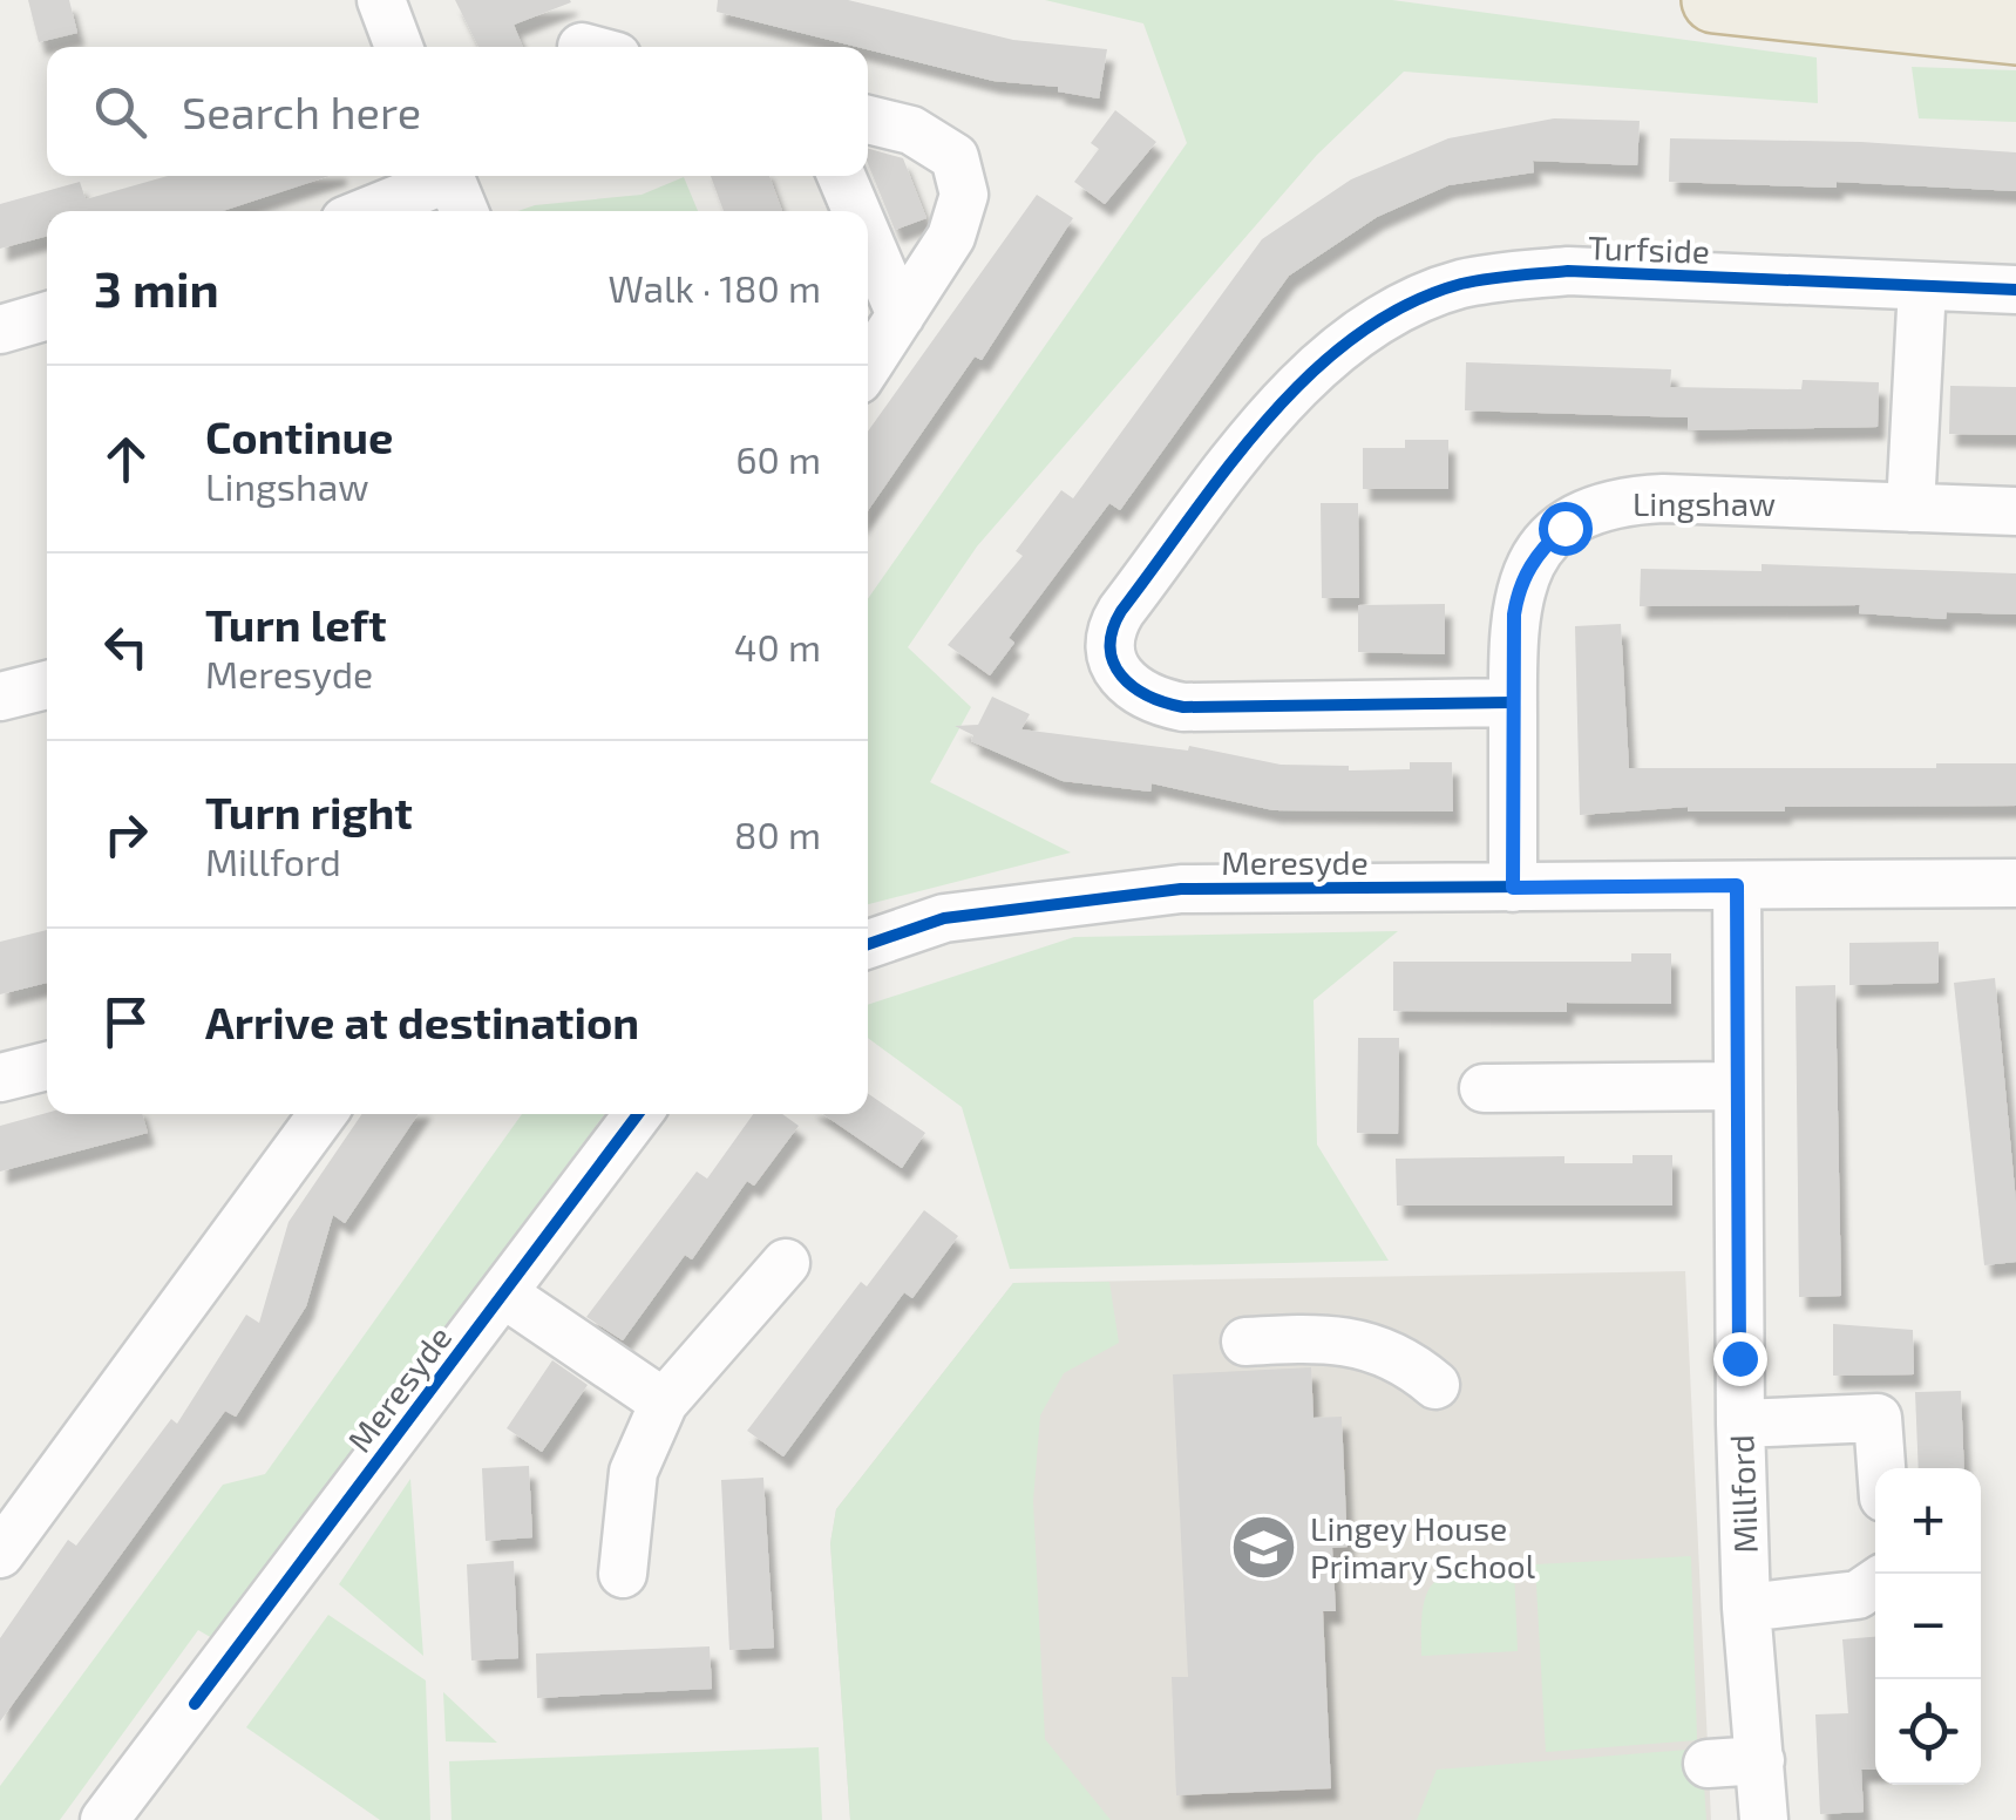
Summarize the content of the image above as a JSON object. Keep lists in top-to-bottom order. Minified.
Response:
{"streets":{"street":["Turfside","Lingshaw","Meresyde","Millford"]},"crossings":[["Turfside","Lingshaw"],["Lingshaw","Meresyde"],["Meresyde","Millford"]],"places":{"school or university":["Lingey House Primary School"]},"page":{"search":"Search here","heading":["3 min","Walk · 180 m"],"list":[["Continue","Lingshaw","60 m"],["Turn left","Meresyde","40 m"],["Turn right","Millford","80 m"],"Arrive at destination"],"map_buttons":["+","−"]}}
